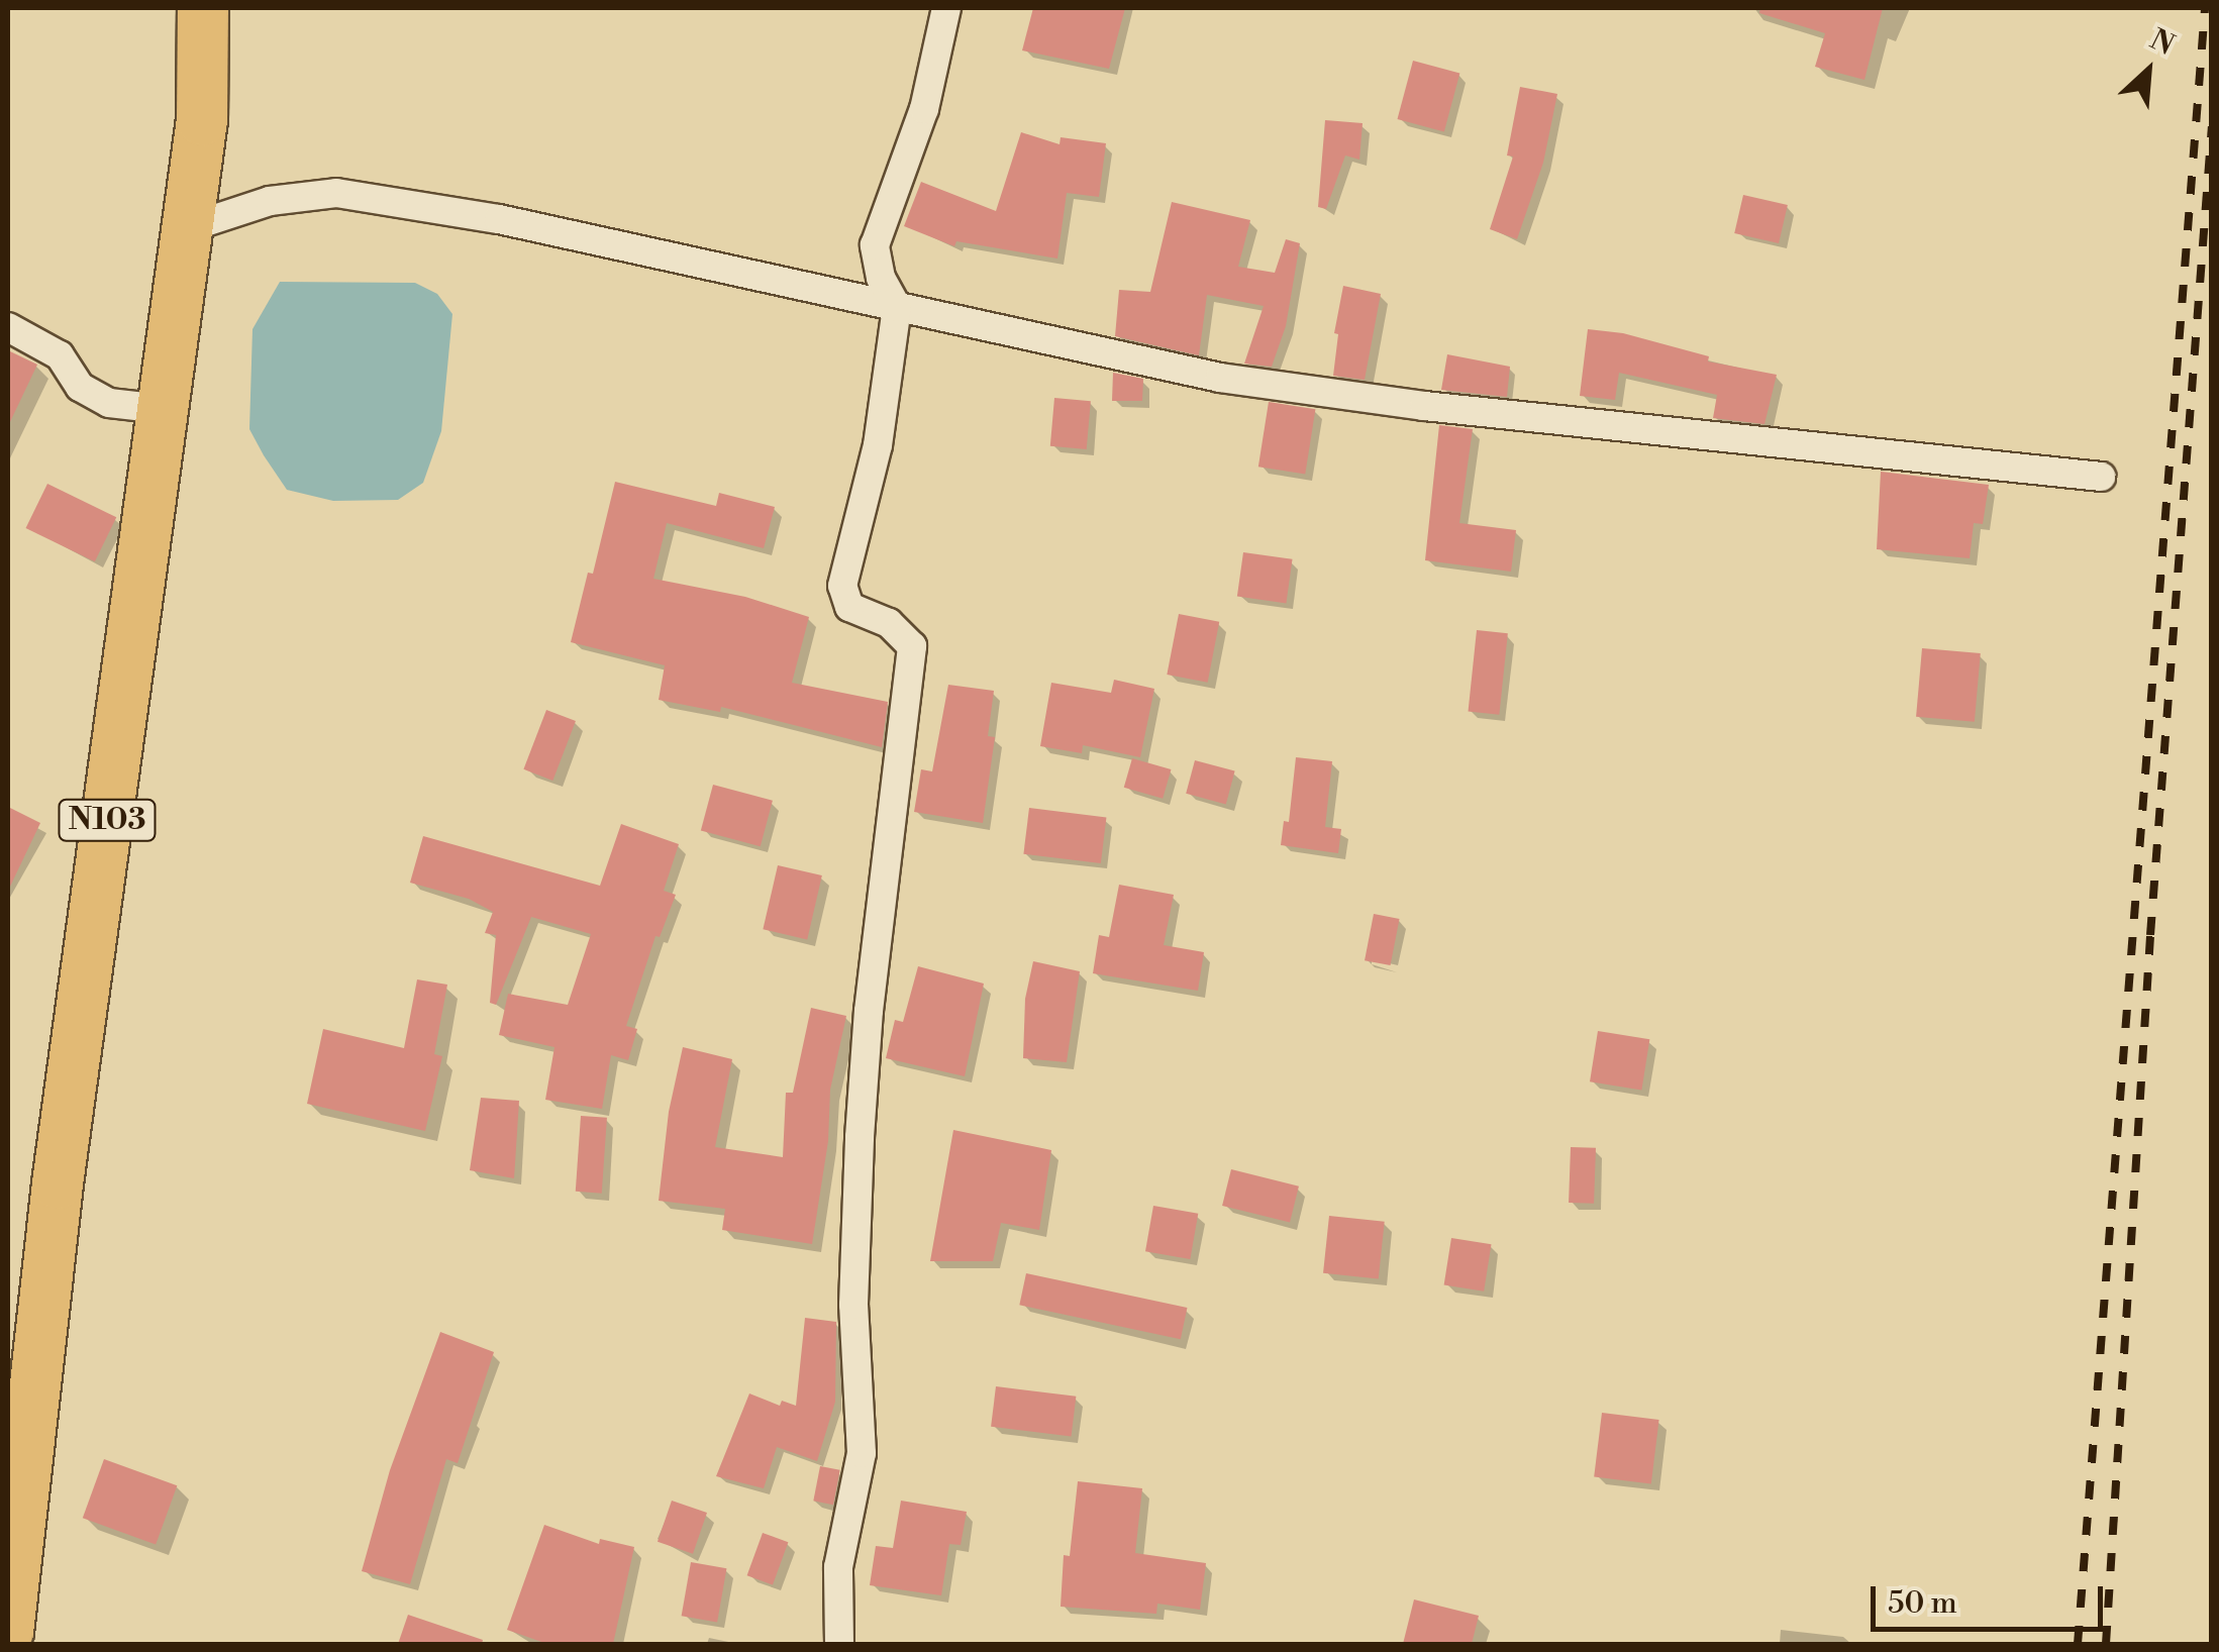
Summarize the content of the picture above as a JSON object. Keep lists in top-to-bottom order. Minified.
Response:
{"streets":{"highway":["N103"]},"scale_bar":"50 m","north":"top right"}
